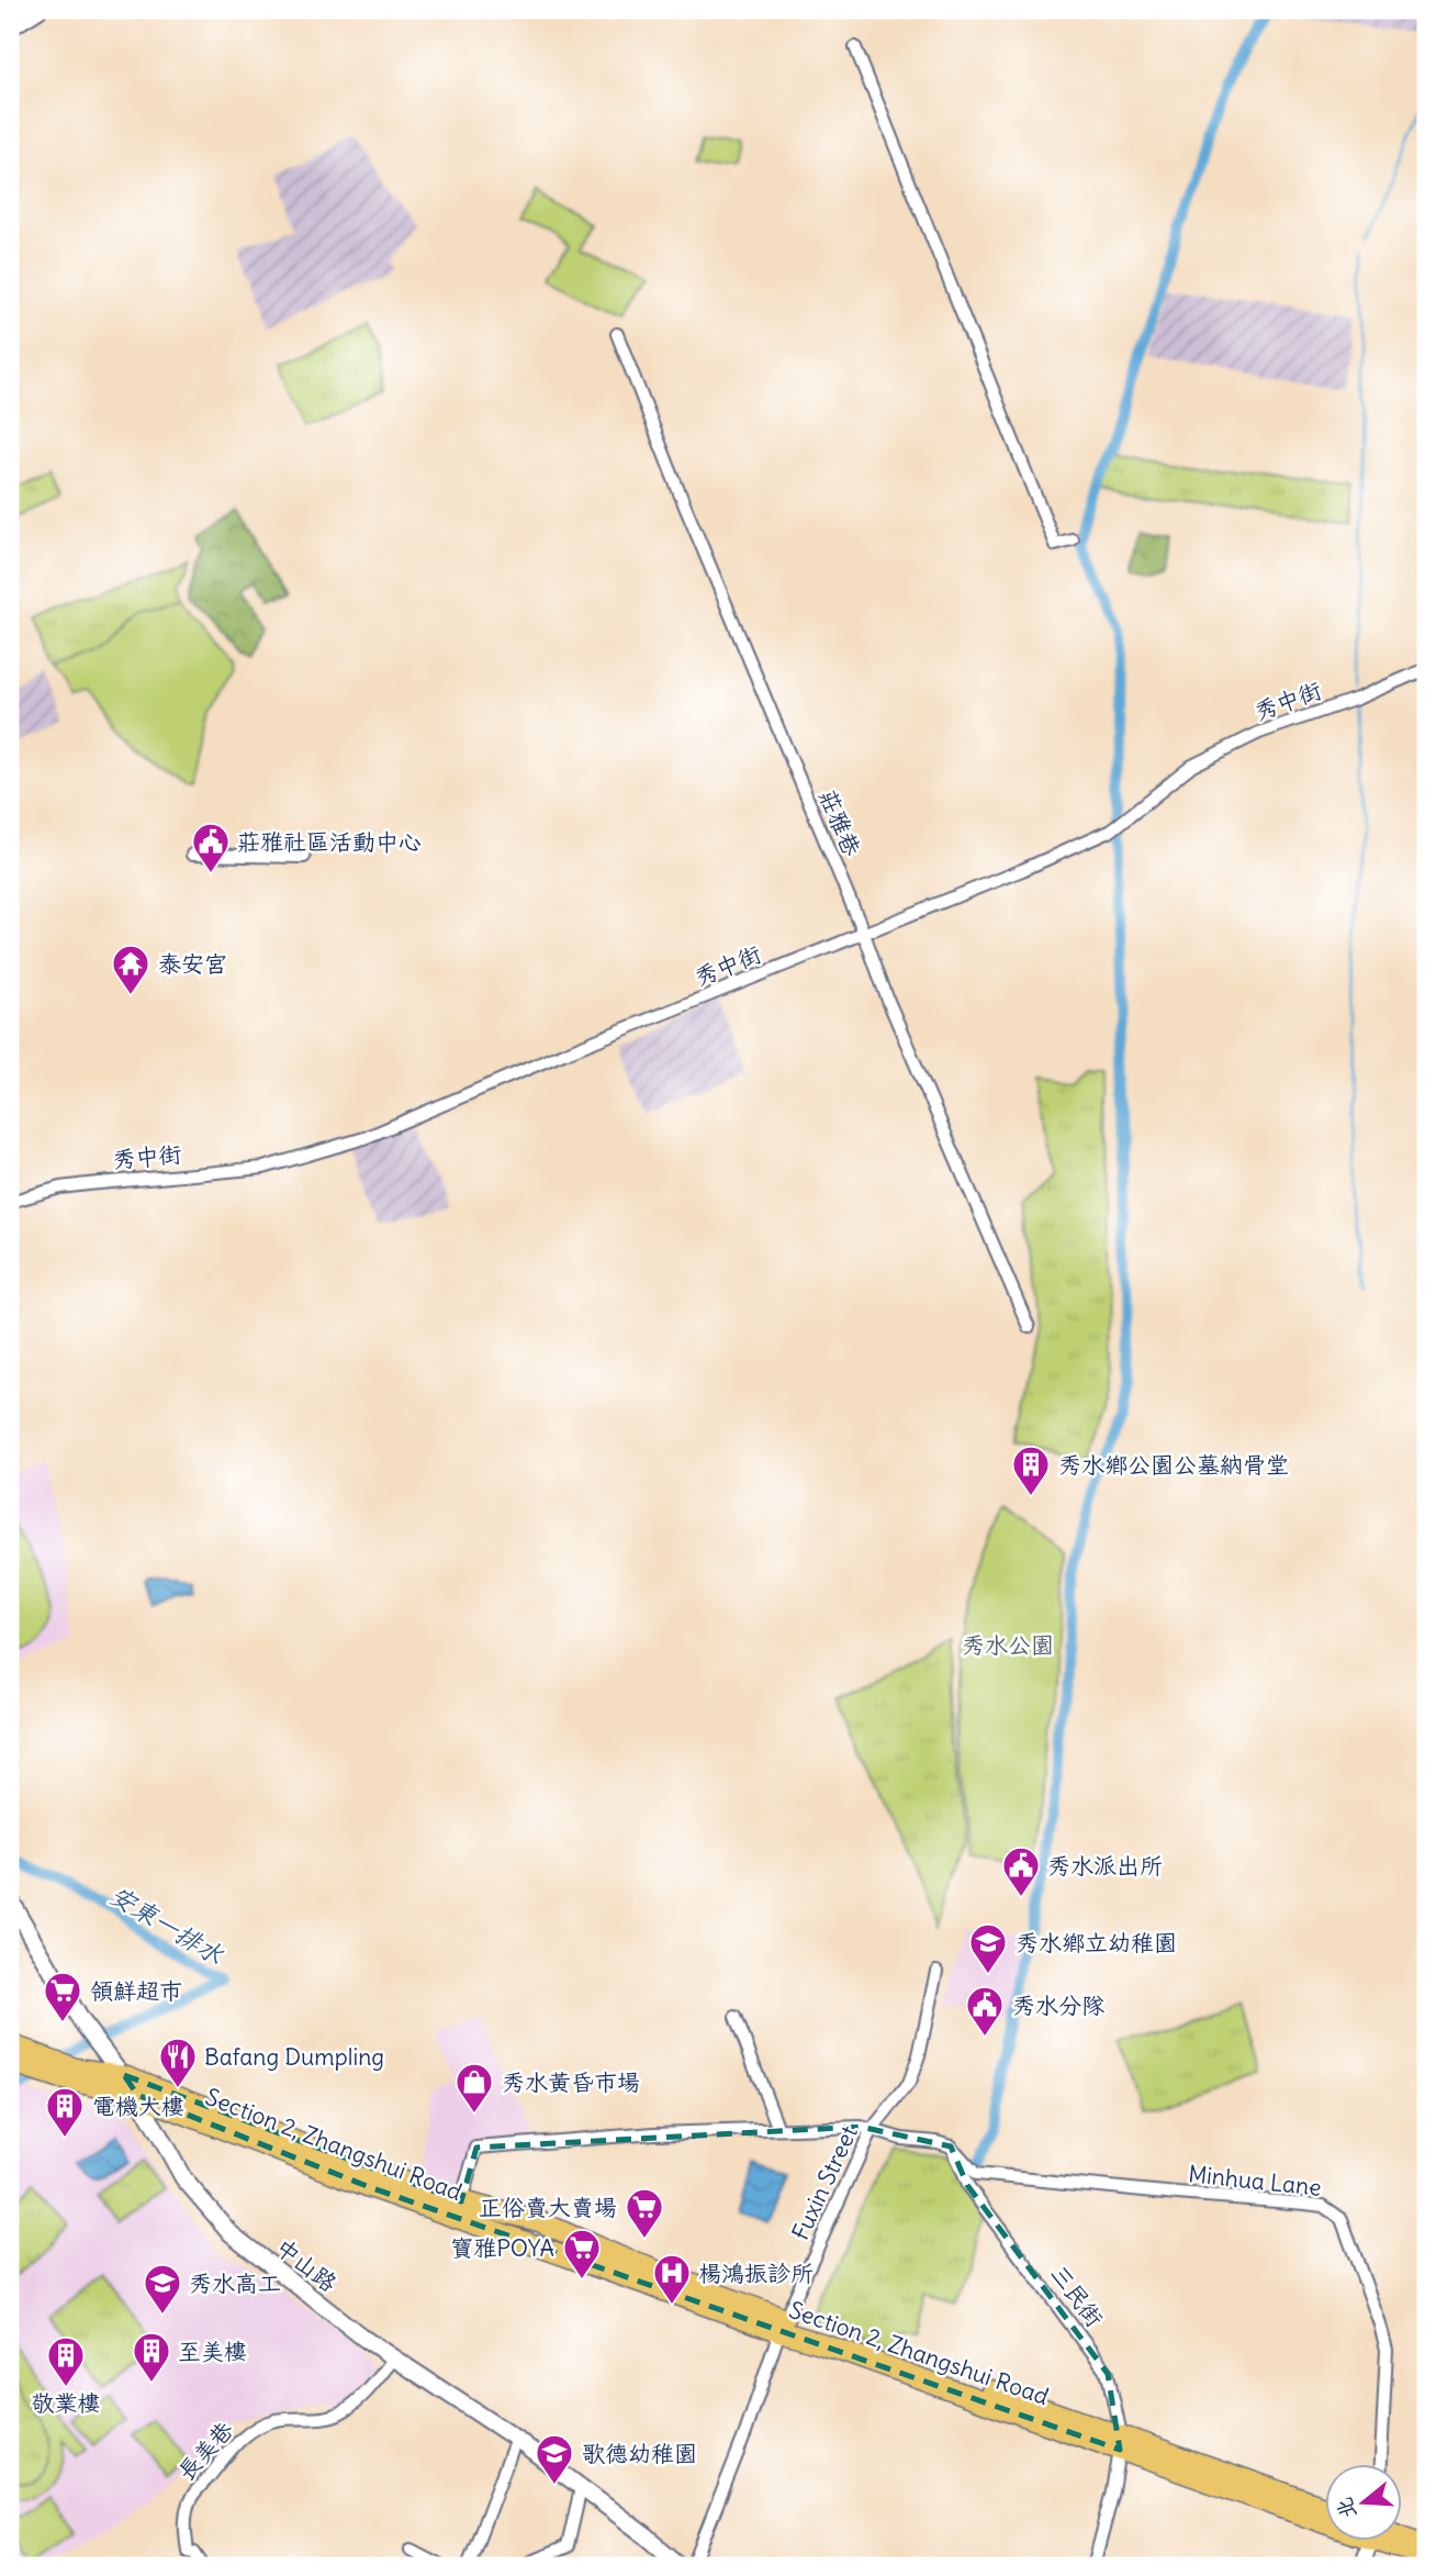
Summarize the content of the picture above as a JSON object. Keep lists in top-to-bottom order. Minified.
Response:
{"streets":{"main road":["Section 2, Zhangshui Road"],"street":["秀中街","莊雅巷","Minhua Lane","Fuxin Street","中山路","三民街","長美巷"]},"crossings":[["秀中街","莊雅巷"],["Section 2, Zhangshui Road","Fuxin Street"],["Section 2, Zhangshui Road","中山路"],["Section 2, Zhangshui Road","三民街"],["Minhua Lane","三民街"],["中山路","長美巷"]],"water":["安東一排水"],"parks":["秀水公園"],"places":{"public building":["莊雅社區活動中心","秀水派出所","秀水分隊"],"temple":["泰安宮"],"building":["秀水鄉公園公墓納骨堂","電機大樓","至美樓","敬業樓"],"school or university":["秀水鄉立幼稚園","秀水高工","歌德幼稚園"],"supermarket":["領鮮超市","正俗賣大賣場","寶雅POYA"],"restaurant":["Bafang Dumpling"],"shop":["秀水黃昏市場"],"hospital":["楊鴻振診所"]},"north":"left"}
